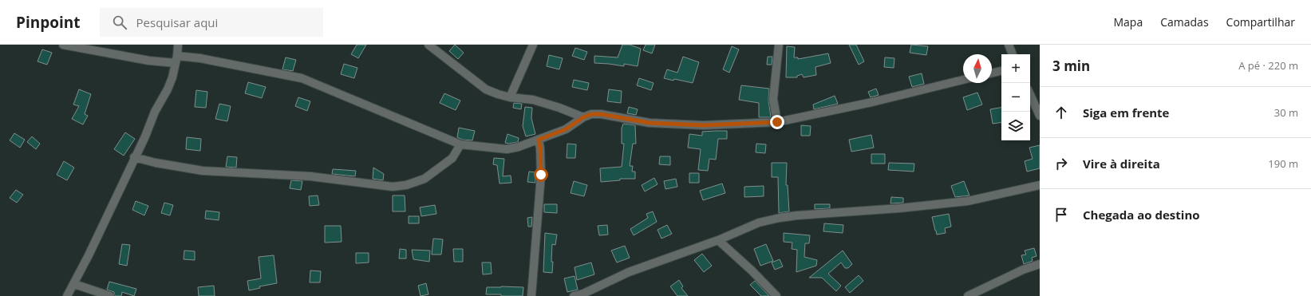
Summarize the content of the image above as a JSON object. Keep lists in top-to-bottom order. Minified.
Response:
{"north":"top","page":{"header":"Pinpoint","search":"Pesquisar aqui","nav":["Mapa","Camadas","Compartilhar"],"heading":["3 min","A pé · 220 m"],"map_buttons":["+","−"],"list":[["Siga em frente","30 m"],["Vire à direita","190 m"],"Chegada ao destino"]}}
